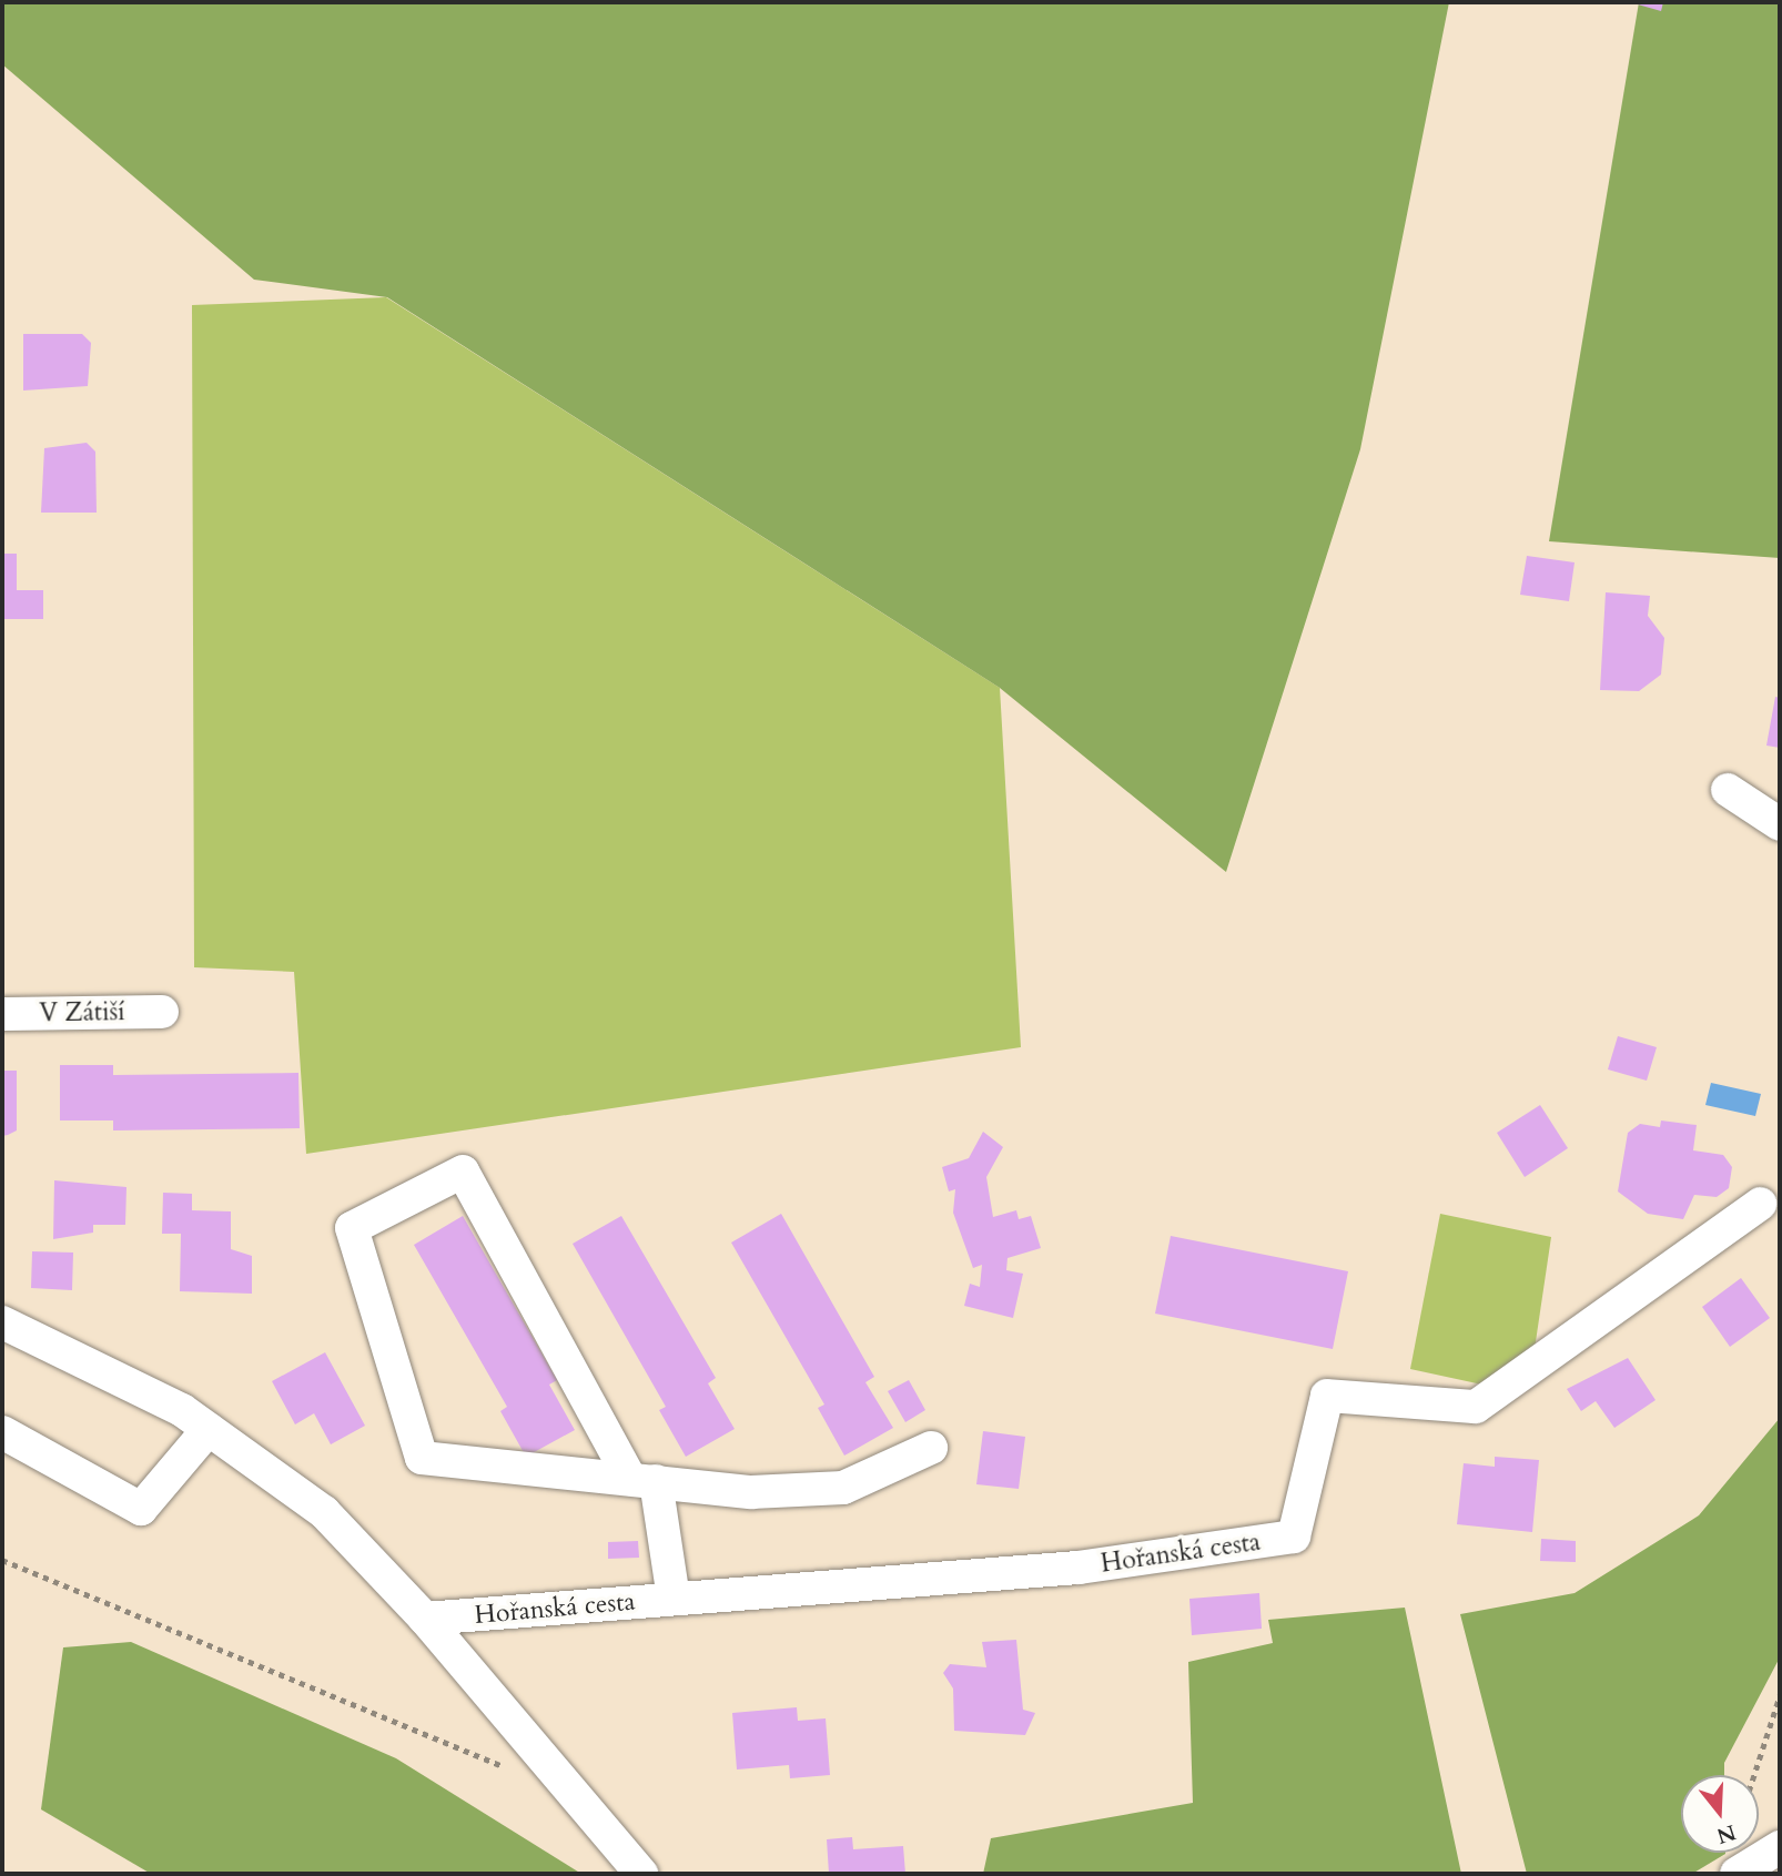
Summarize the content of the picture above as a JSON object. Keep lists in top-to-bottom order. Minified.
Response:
{"streets":{"street":["V Zátiší","Hořanská cesta"]},"north":"bottom"}
